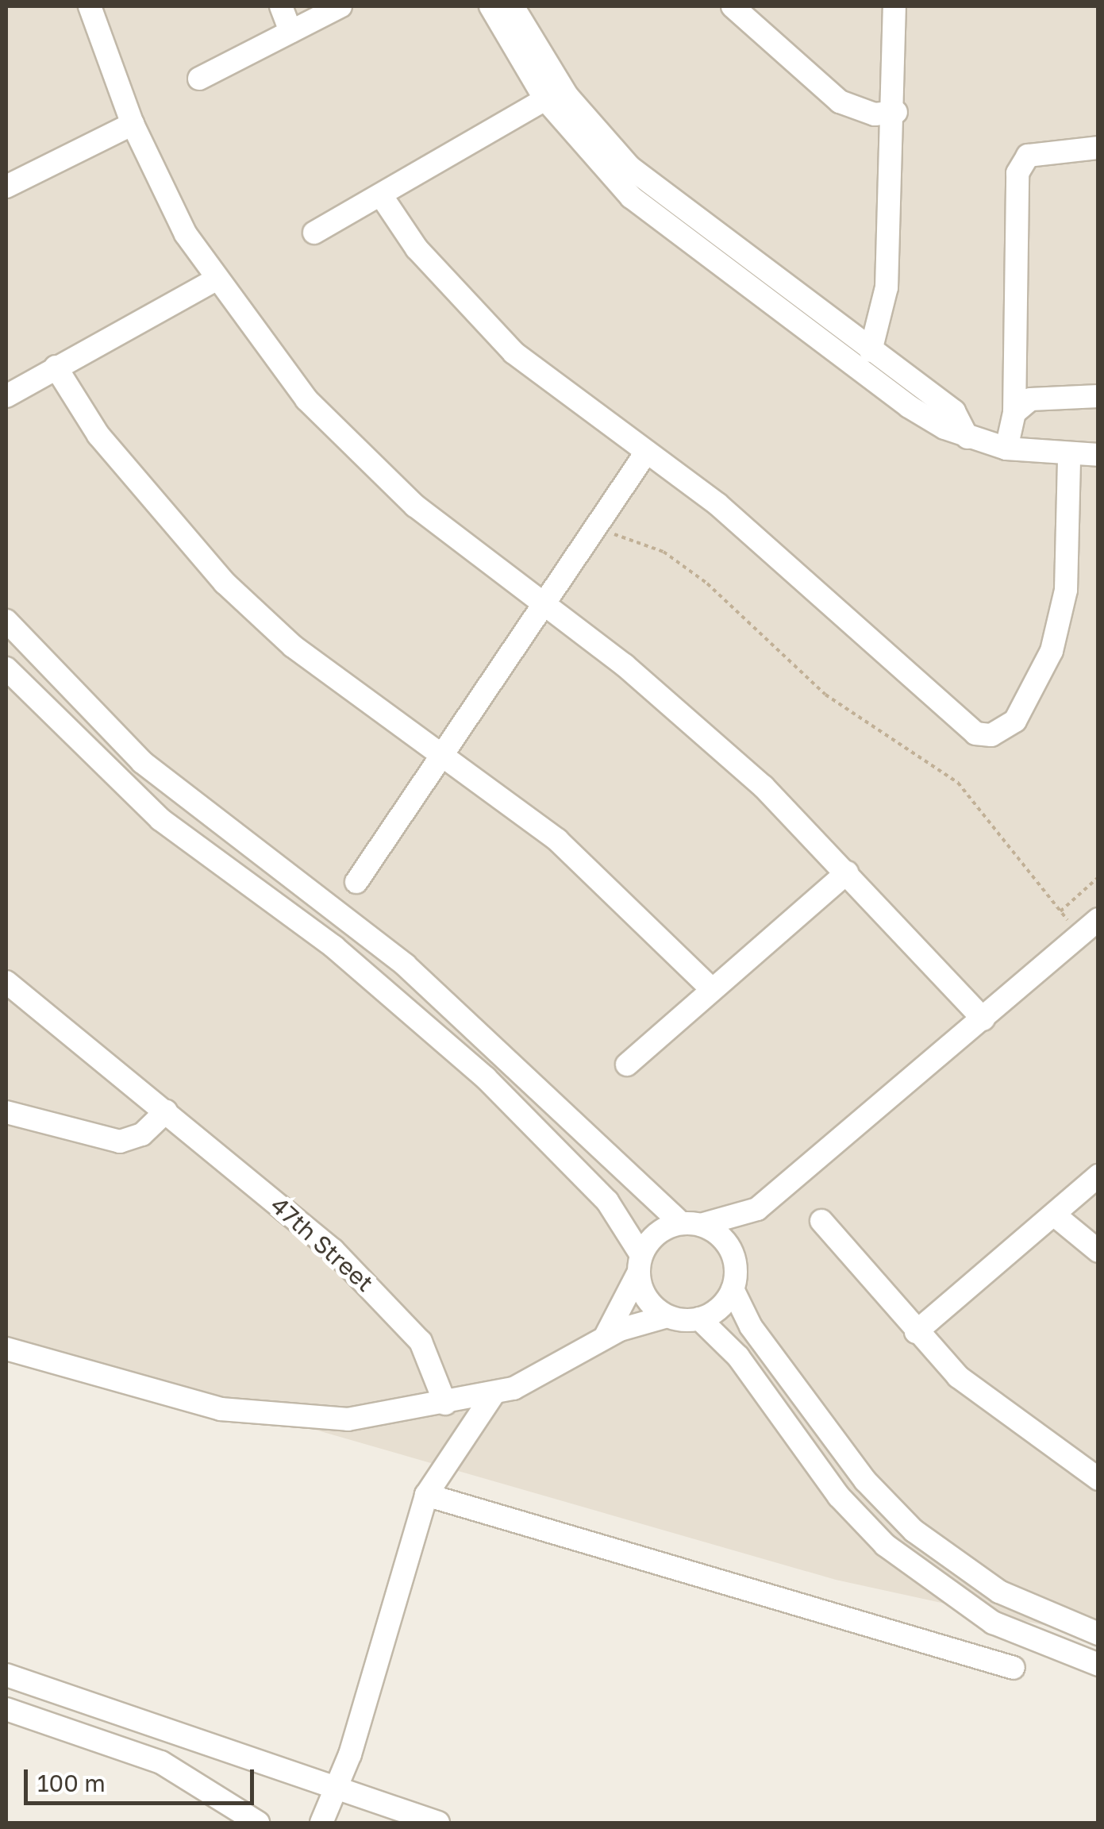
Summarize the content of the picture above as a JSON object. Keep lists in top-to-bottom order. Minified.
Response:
{"streets":{"street":["47th Street"]},"scale_bar":"100 m"}
